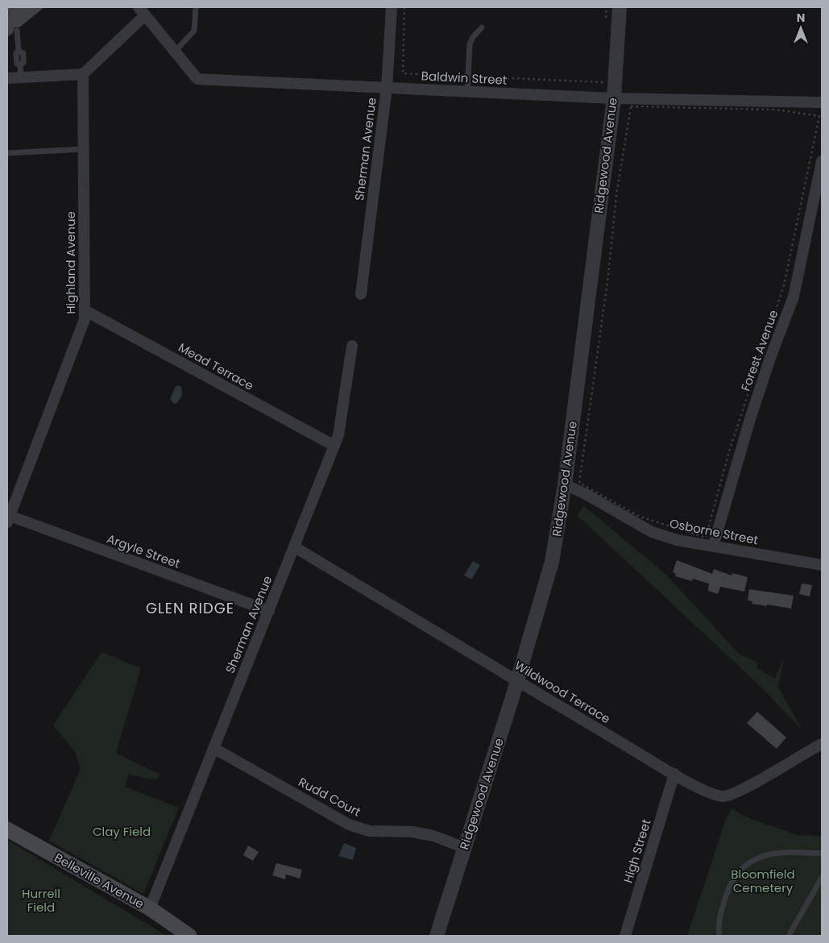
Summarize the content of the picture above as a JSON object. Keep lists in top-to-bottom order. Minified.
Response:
{"streets":{"main road":["Belleville Avenue"],"street":["Baldwin Street","Sherman Avenue","Ridgewood Avenue","Highland Avenue","Forest Avenue","Mead Terrace","Osborne Street","Argyle Street","Wildwood Terrace","Rudd Court","High Street"]},"crossings":[["Baldwin Street","Sherman Avenue"],["Baldwin Street","Ridgewood Avenue"],["Sherman Avenue","Mead Terrace"],["Sherman Avenue","Argyle Street"],["Sherman Avenue","Wildwood Terrace"],["Sherman Avenue","Rudd Court"],["Sherman Avenue","Belleville Avenue"],["Ridgewood Avenue","Osborne Street"],["Ridgewood Avenue","Wildwood Terrace"],["Ridgewood Avenue","Rudd Court"],["Highland Avenue","Mead Terrace"],["Highland Avenue","Argyle Street"],["Forest Avenue","Osborne Street"],["Wildwood Terrace","High Street"]],"districts":["GLEN RIDGE"],"parks":["Clay Field","Bloomfield Cemetery","Hurrell Field"],"north":"top"}
